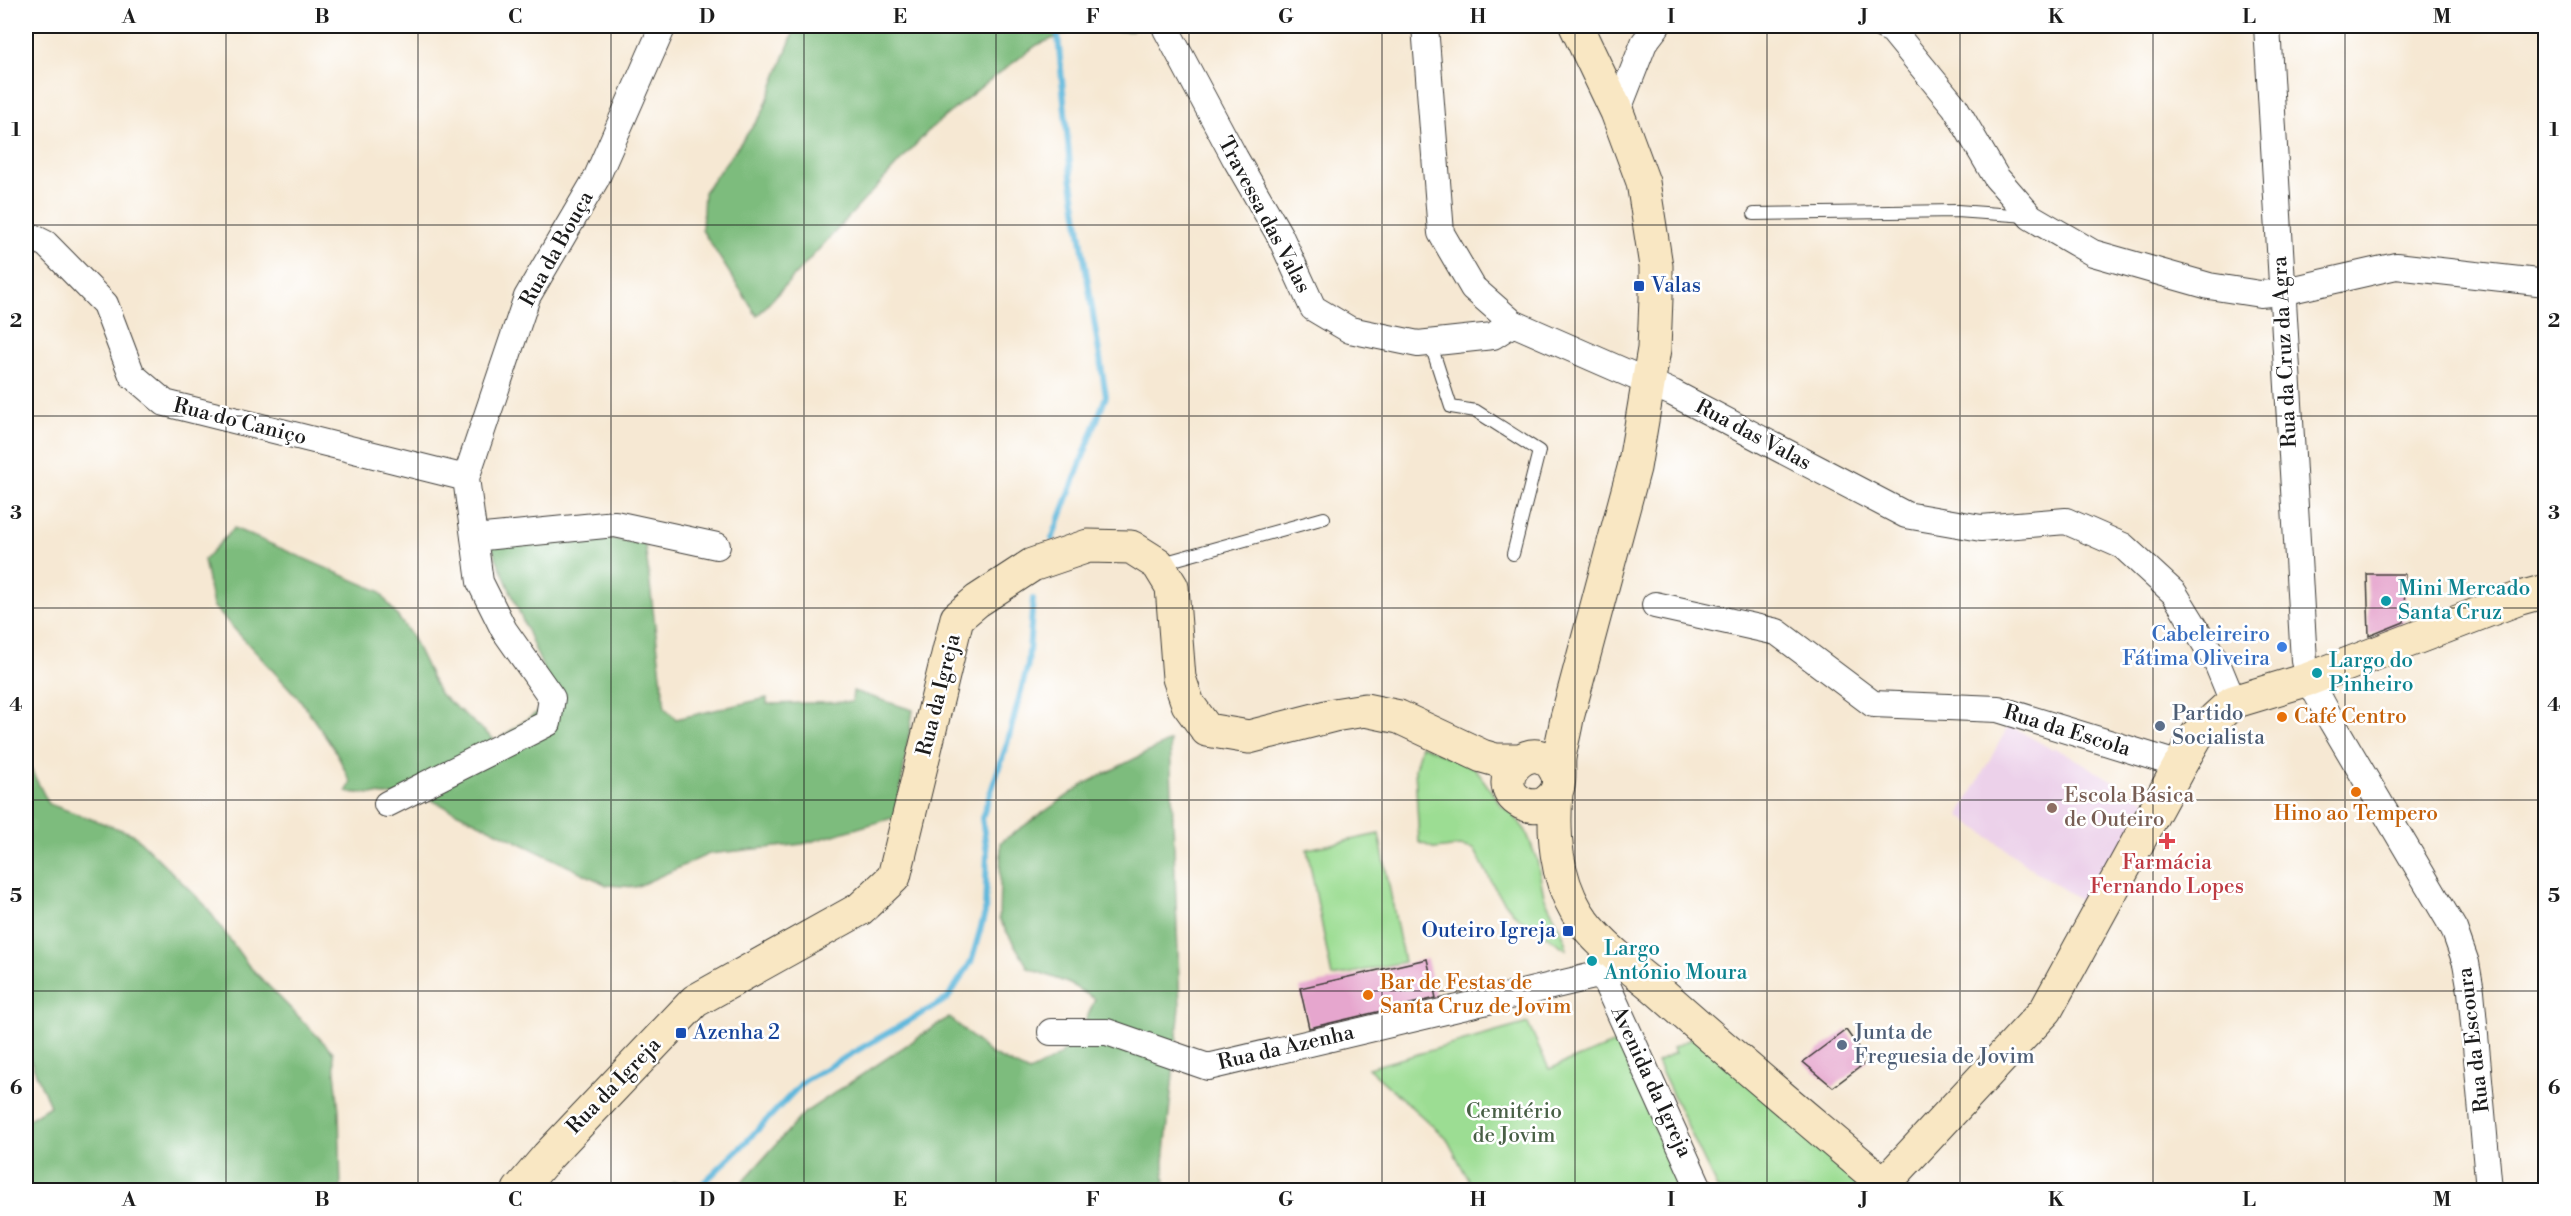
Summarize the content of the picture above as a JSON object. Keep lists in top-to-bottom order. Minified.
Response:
{"streets":{"street":["Travessa das Valas","Rua da Bouça","Rua da Cruz da Agra","Rua do Caniço","Rua das Valas","Rua da Igreja","Rua da Escola","Rua da Escoura","Rua da Azenha","Avenida da Igreja"]},"crossings":[["Travessa das Valas","Rua das Valas"],["Rua da Bouça","Rua do Caniço"],["Rua da Cruz da Agra","Rua da Escoura"],["Rua da Azenha","Avenida da Igreja"]],"parks":["Cemitério de Jovim"],"places":{"transit":["Valas","Outeiro Igreja","Azenha 2"],"other":["Mini Mercado Santa Cruz","Cabeleireiro Fátima Oliveira","Largo do Pinheiro","Café Centro","Partido Socialista","Hino ao Tempero","Escola Básica de Outeiro","Largo António Moura","Bar de Festas de Santa Cruz de Jovim","Junta de Freguesia de Jovim"],"health":["Farmácia Fernando Lopes"]},"grid":{"columns":["A","B","C","D","E","F","G","H","I","J","K","L","M"],"rows":["1","2","3","4","5","6"]}}
